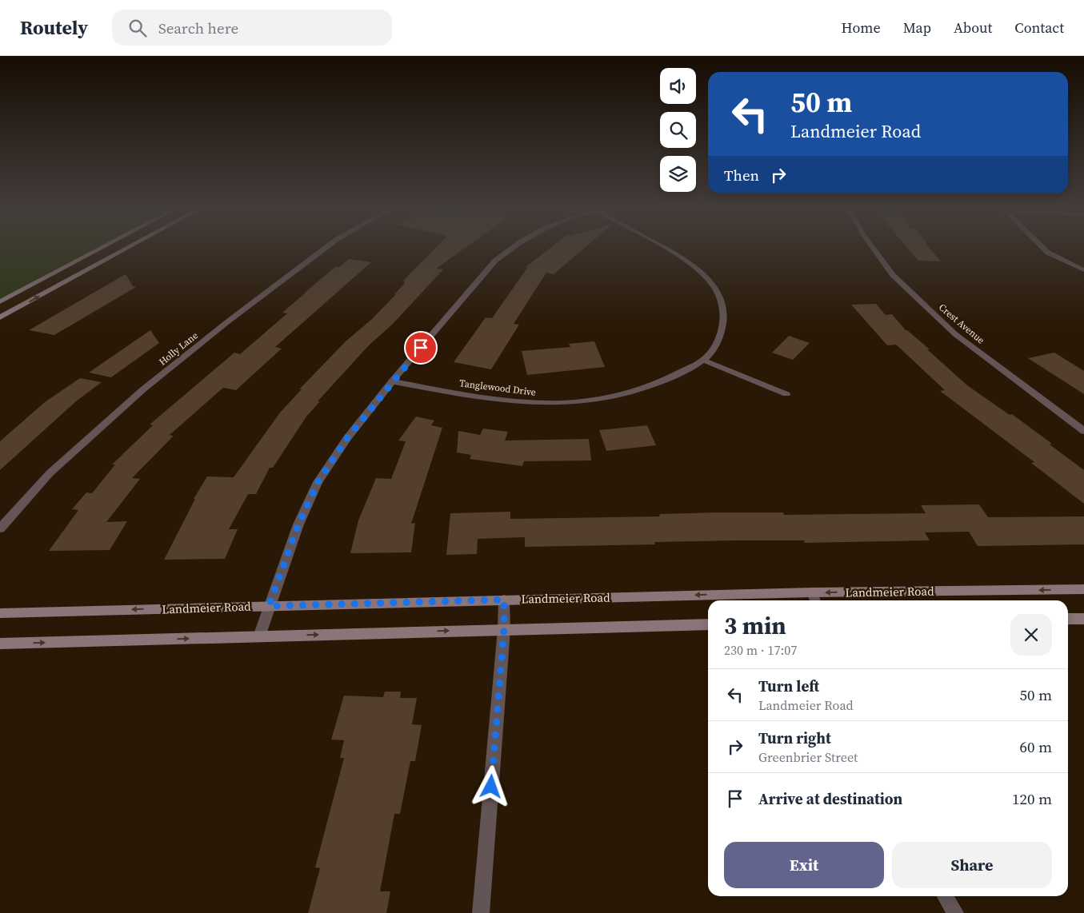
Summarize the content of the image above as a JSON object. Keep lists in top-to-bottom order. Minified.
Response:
{"streets":{"street":["Crest Avenue","Holly Lane","Tanglewood Drive","Landmeier Road"]},"page":{"header":"Routely","search":"Search here","nav":["Home","Map","About","Contact"],"turn":["50 m","Landmeier Road"],"then":"Then","heading":["3 min","230 m · 17:07"],"list":[{"name":"Turn left","note":"Landmeier Road","value":"50 m"},{"name":"Turn right","note":"Greenbrier Street","value":"60 m"},{"name":"Arrive at destination","value":"120 m"}],"buttons":["Exit","Share"]}}
